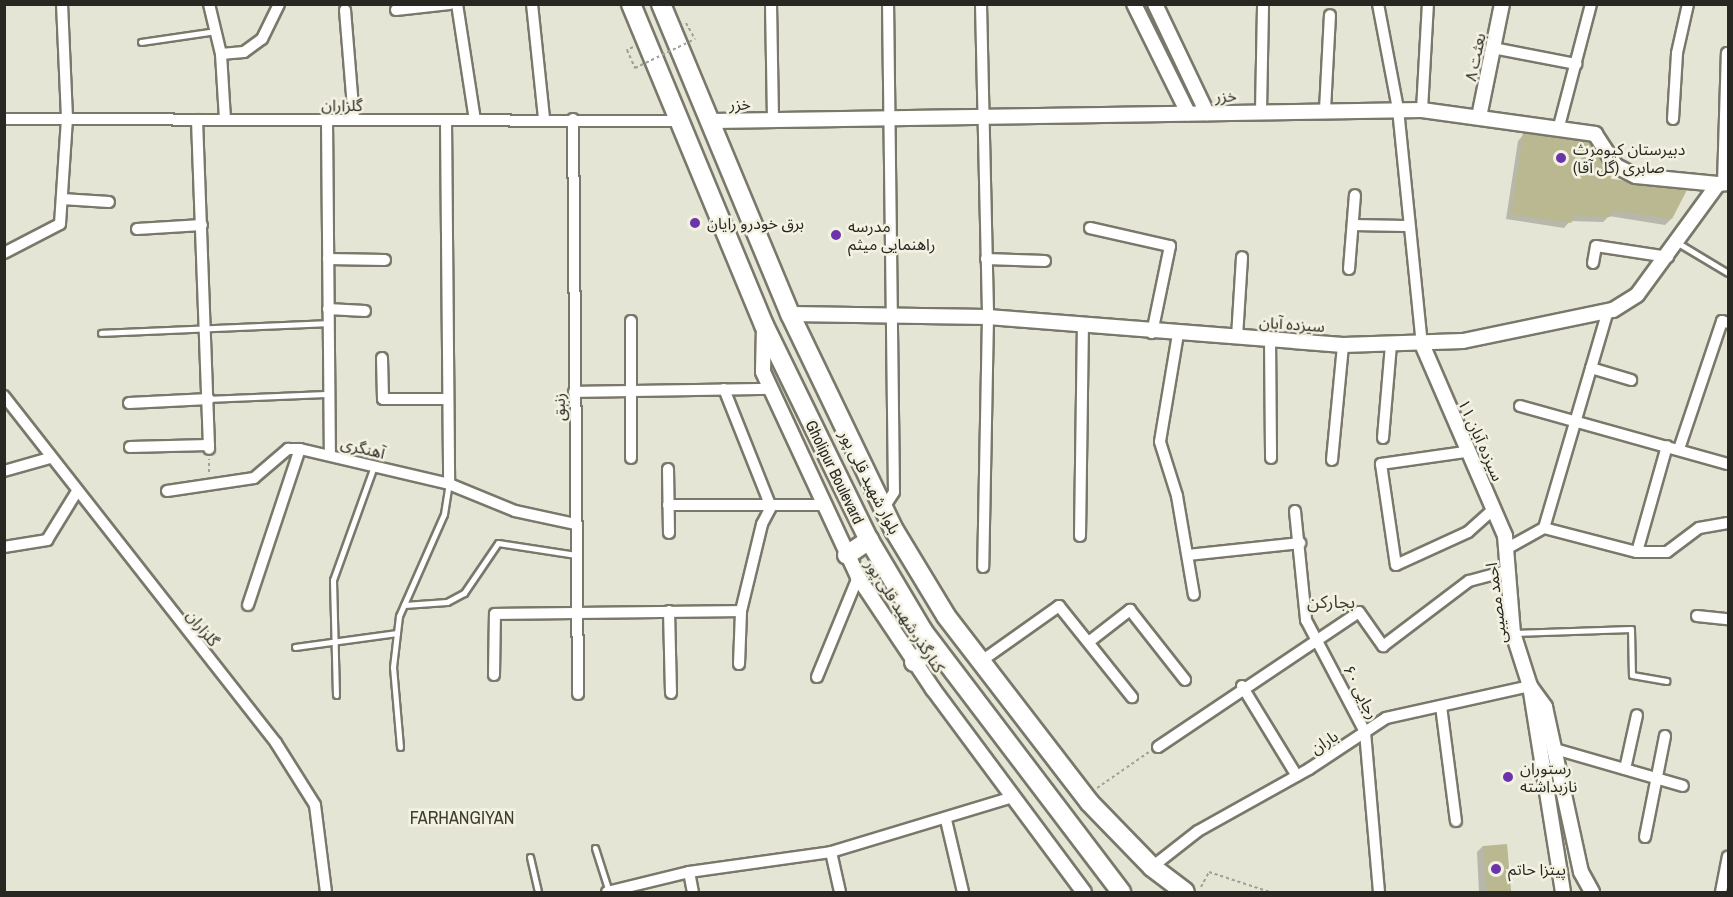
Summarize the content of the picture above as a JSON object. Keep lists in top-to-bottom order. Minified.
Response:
{"streets":{"highway":["Gholipur Boulevard","بلوار شهید قلی پور"],"street":["بعثت ۸","خزر","گلزاران","سیزده آبان","زنبق","سیزده آبان ۱۱","آهنگری","احمد مصیبی","کنارگذر شهید قلی پور","رجایی ۶۰","باران"]},"crossings":[["بعثت ۸","خزر"],["خزر","سیزده آبان"],["خزر","بلوار شهید قلی پور"],["گلزاران","زنبق"],["گلزاران","Gholipur Boulevard"],["سیزده آبان","سیزده آبان ۱۱"],["سیزده آبان","بلوار شهید قلی پور"],["زنبق","آهنگری"],["سیزده آبان ۱۱","احمد مصیبی"],["Gholipur Boulevard","کنارگذر شهید قلی پور"],["بلوار شهید قلی پور","باران"],["احمد مصیبی","باران"],["رجایی ۶۰","باران"]],"districts":["بجارکن","FARHANGIYAN"],"places":["دبیرستان کیومرث صابری (گل آقا)","برق خودرو رایان","مدرسه راهنمایی میثم","رستوران نازبداشته","پیتزا حاتم"]}
